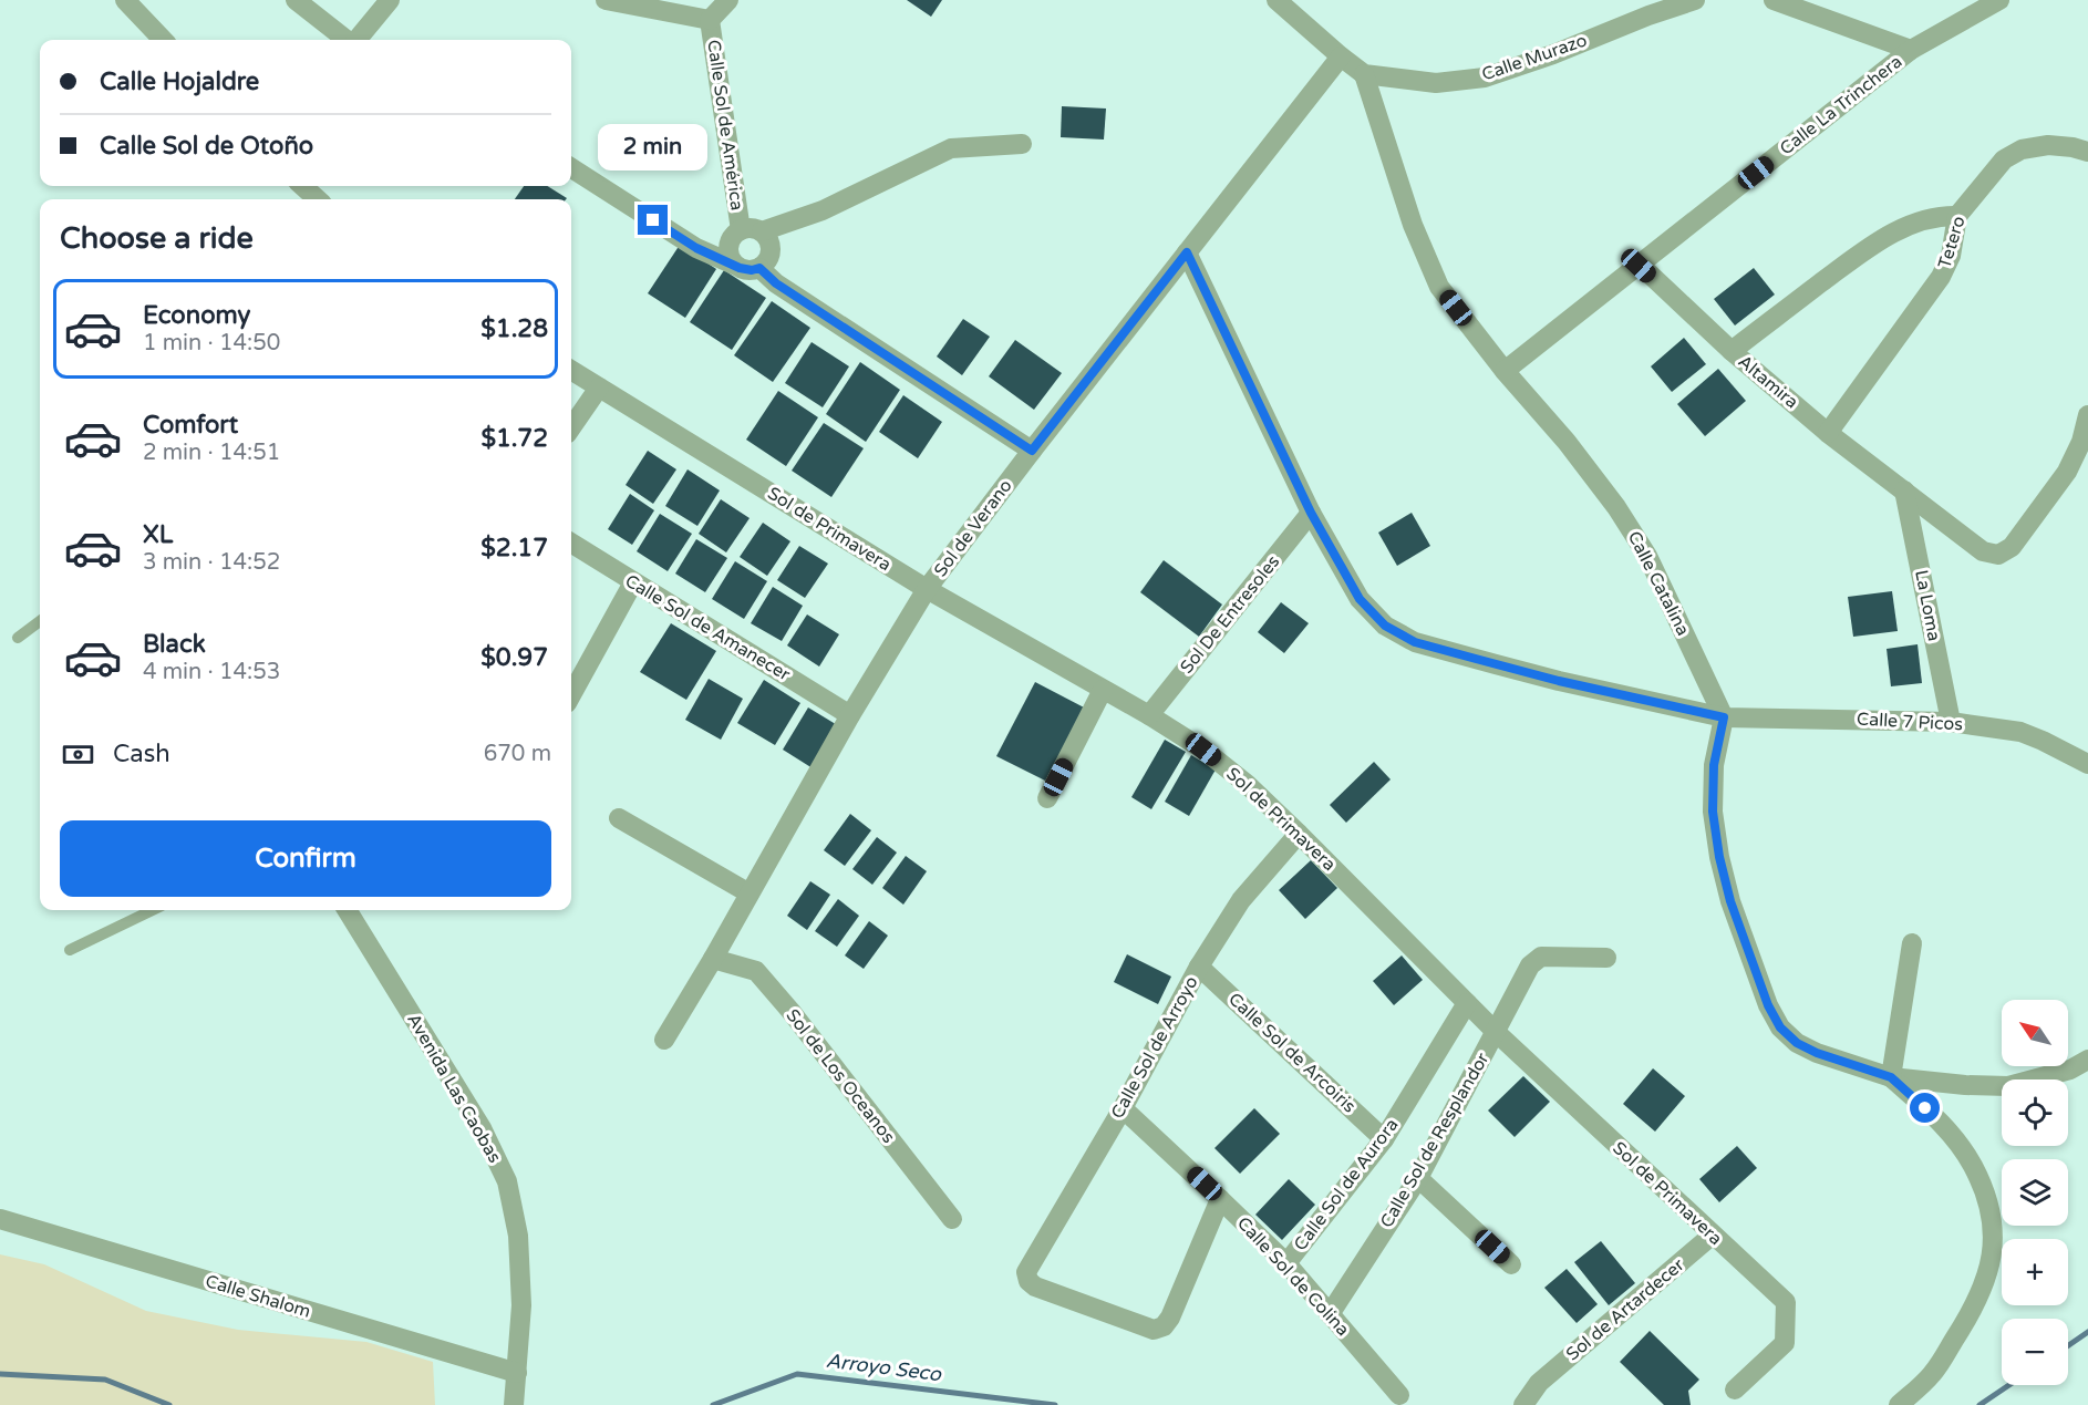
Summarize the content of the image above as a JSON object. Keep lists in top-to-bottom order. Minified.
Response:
{"streets":{"street":["Calle Murazo","Calle La Trinchera","Calle Sol de América","Tetero","Altamira","Sol de Verano","Sol de Primavera","Calle Catalina","La Loma","Sol De Entresoles","Calle Sol de Amanecer","Calle 7 Picos","Calle Sol de Arroyo","Calle Sol de Arcoiris","Sol de Los Oceanos","Avenida Las Caobas","Calle Sol de Resplandor","Calle Sol de Aurora","Calle Sol de Colina","Calle Shalom","Sol de Artardecer"]},"crossings":[["Calle Murazo","Calle Catalina"],["Calle La Trinchera","Altamira"],["Calle La Trinchera","Calle Catalina"],["Tetero","Altamira"],["Altamira","La Loma"],["Sol de Verano","Sol de Primavera"],["Sol de Verano","Calle Sol de Amanecer"],["Sol de Verano","Calle 7 Picos"],["Sol de Verano","Sol de Los Oceanos"],["Sol de Primavera","Sol De Entresoles"],["Sol de Primavera","Calle Sol de Arroyo"],["Sol de Primavera","Calle Sol de Resplandor"],["Sol de Primavera","Calle Sol de Aurora"],["Sol de Primavera","Sol de Artardecer"],["Calle Catalina","Calle 7 Picos"],["La Loma","Calle 7 Picos"],["Sol De Entresoles","Calle 7 Picos"],["Calle Sol de Arroyo","Calle Sol de Arcoiris"],["Calle Sol de Arroyo","Calle Sol de Colina"],["Calle Sol de Arcoiris","Calle Sol de Aurora"],["Avenida Las Caobas","Calle Shalom"],["Calle Sol de Resplandor","Calle Sol de Colina"],["Calle Sol de Aurora","Calle Sol de Colina"]],"water":["Arroyo Seco"],"north":"top left","page":{"banner":["Calle Hojaldre","Calle Sol de Otoño"],"bubble":"2 min","heading":"Choose a ride","list":[{"name":"Economy","note":"1 min · 14:50","value":"$1.28"},{"name":"Comfort","note":"2 min · 14:51","value":"$1.72"},{"name":"XL","note":"3 min · 14:52","value":"$2.17"},{"name":"Black","note":"4 min · 14:53","value":"$0.97"}],"pay":["Cash","670 m"],"buttons":"Confirm","map_buttons":["+","−"]}}
